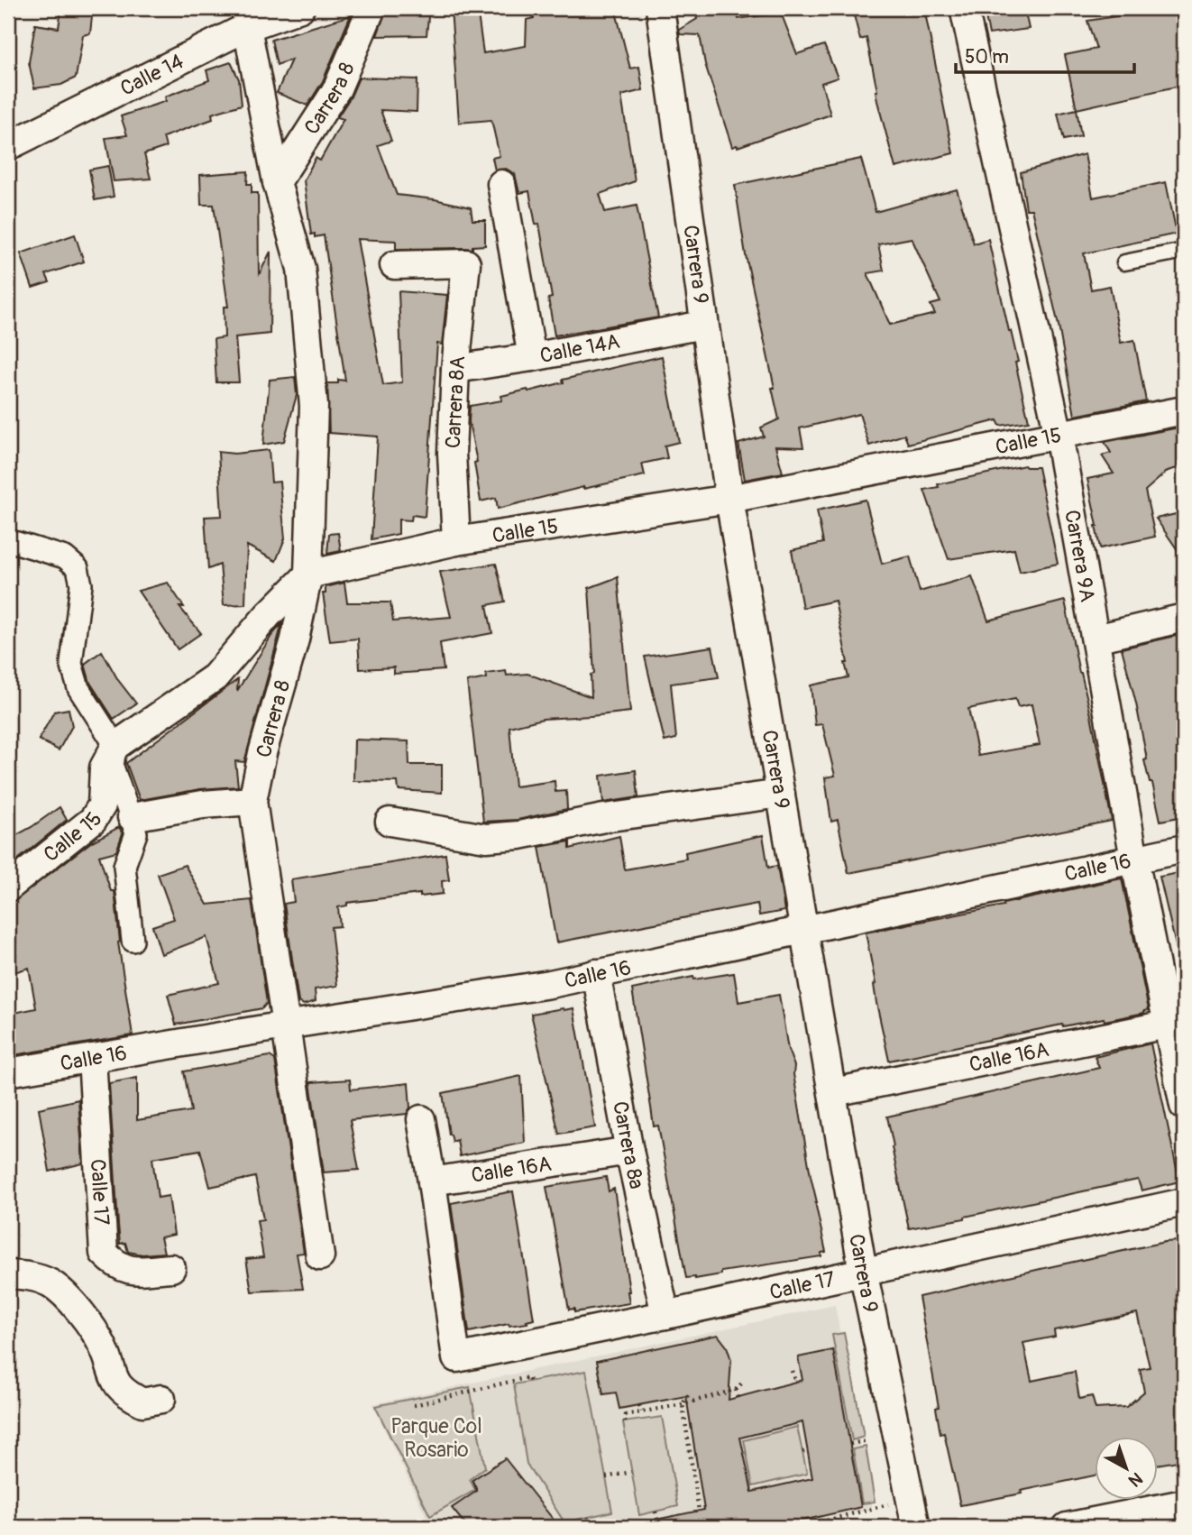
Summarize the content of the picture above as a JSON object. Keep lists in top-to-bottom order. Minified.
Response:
{"streets":{"street":["Calle 14","Carrera 8","Carrera 9","Calle 14A","Carrera 8A","Calle 15","Carrera 9A","Calle 16","Calle 16A","Carrera 8a","Calle 17"]},"crossings":[["Calle 14","Carrera 8"],["Carrera 8","Calle 15"],["Carrera 8","Calle 16"],["Carrera 9","Calle 14A"],["Carrera 9","Calle 15"],["Carrera 9","Calle 16"],["Carrera 9","Calle 16A"],["Carrera 9","Calle 17"],["Calle 14A","Carrera 8A"],["Carrera 8A","Calle 15"],["Calle 15","Carrera 9A"],["Carrera 9A","Calle 16"],["Carrera 9A","Calle 16A"],["Calle 16","Carrera 8a"],["Calle 16","Calle 17"],["Calle 16A","Carrera 8a"],["Calle 16A","Calle 17"],["Carrera 8a","Calle 17"]],"parks":["Parque Col Rosario"],"scale_bar":"50 m","north":"bottom right"}
